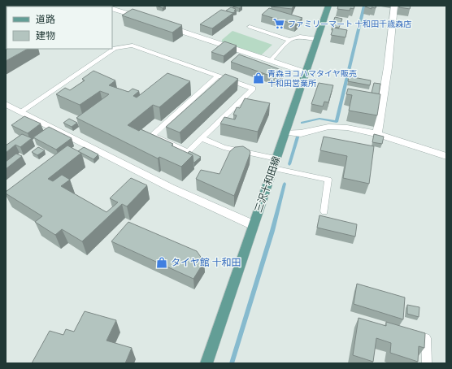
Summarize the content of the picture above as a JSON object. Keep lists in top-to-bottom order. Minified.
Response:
{"streets":{"main road":["三沢十和田線"]},"places":{"supermarket":["ファミリーマート 十和田千歳森店"],"shop":["青森ヨコハマタイヤ販売 十和田営業所","タイヤ館 十和田"]},"legend":["道路","建物"]}
